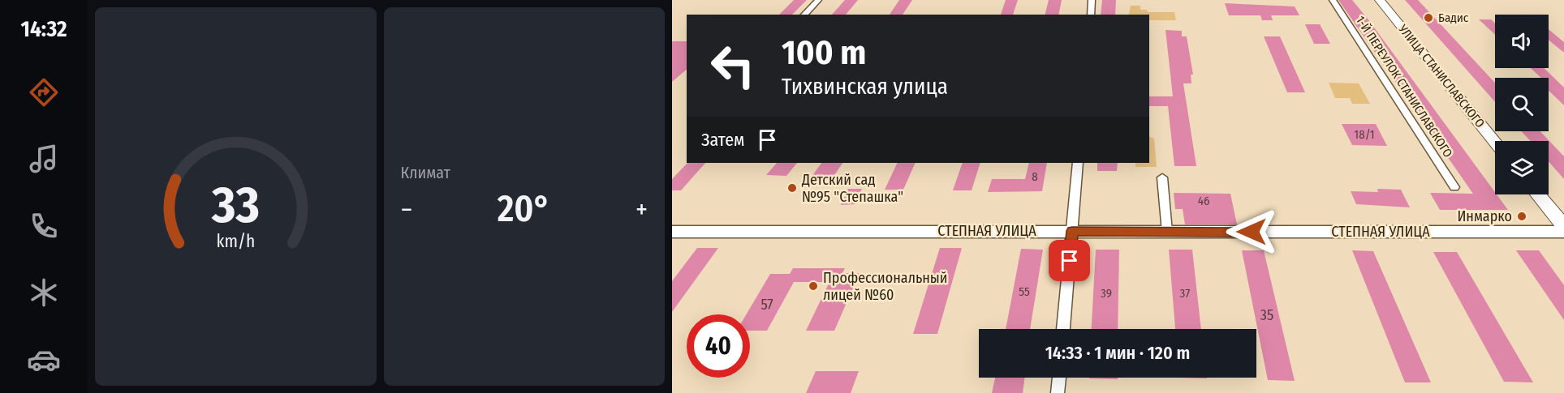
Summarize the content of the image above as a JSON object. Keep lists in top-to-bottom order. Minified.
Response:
{"streets":{"main road":["УЛИЦА СТАНИСЛАВСКОГО"],"street":["1-Й ПЕРЕУЛОК СТАНИСЛАВСКОГО","СТЕПНАЯ УЛИЦА"]},"places":["Бадис","Детский сад №95 \"Степашка\"","Инмарко","Профессиональный лицей №60"],"house_numbers":["18/1","8","46","55","39","37","57","35"],"page":{"tabs":"14:32","tile":"Климат","turn":["100 m","Тихвинская улица"],"then":"Затем","heat":["−","20°","+"],"limit":"40","trip":"14:33 · 1 мин · 120 m","gauge":["33","km/h"]}}
